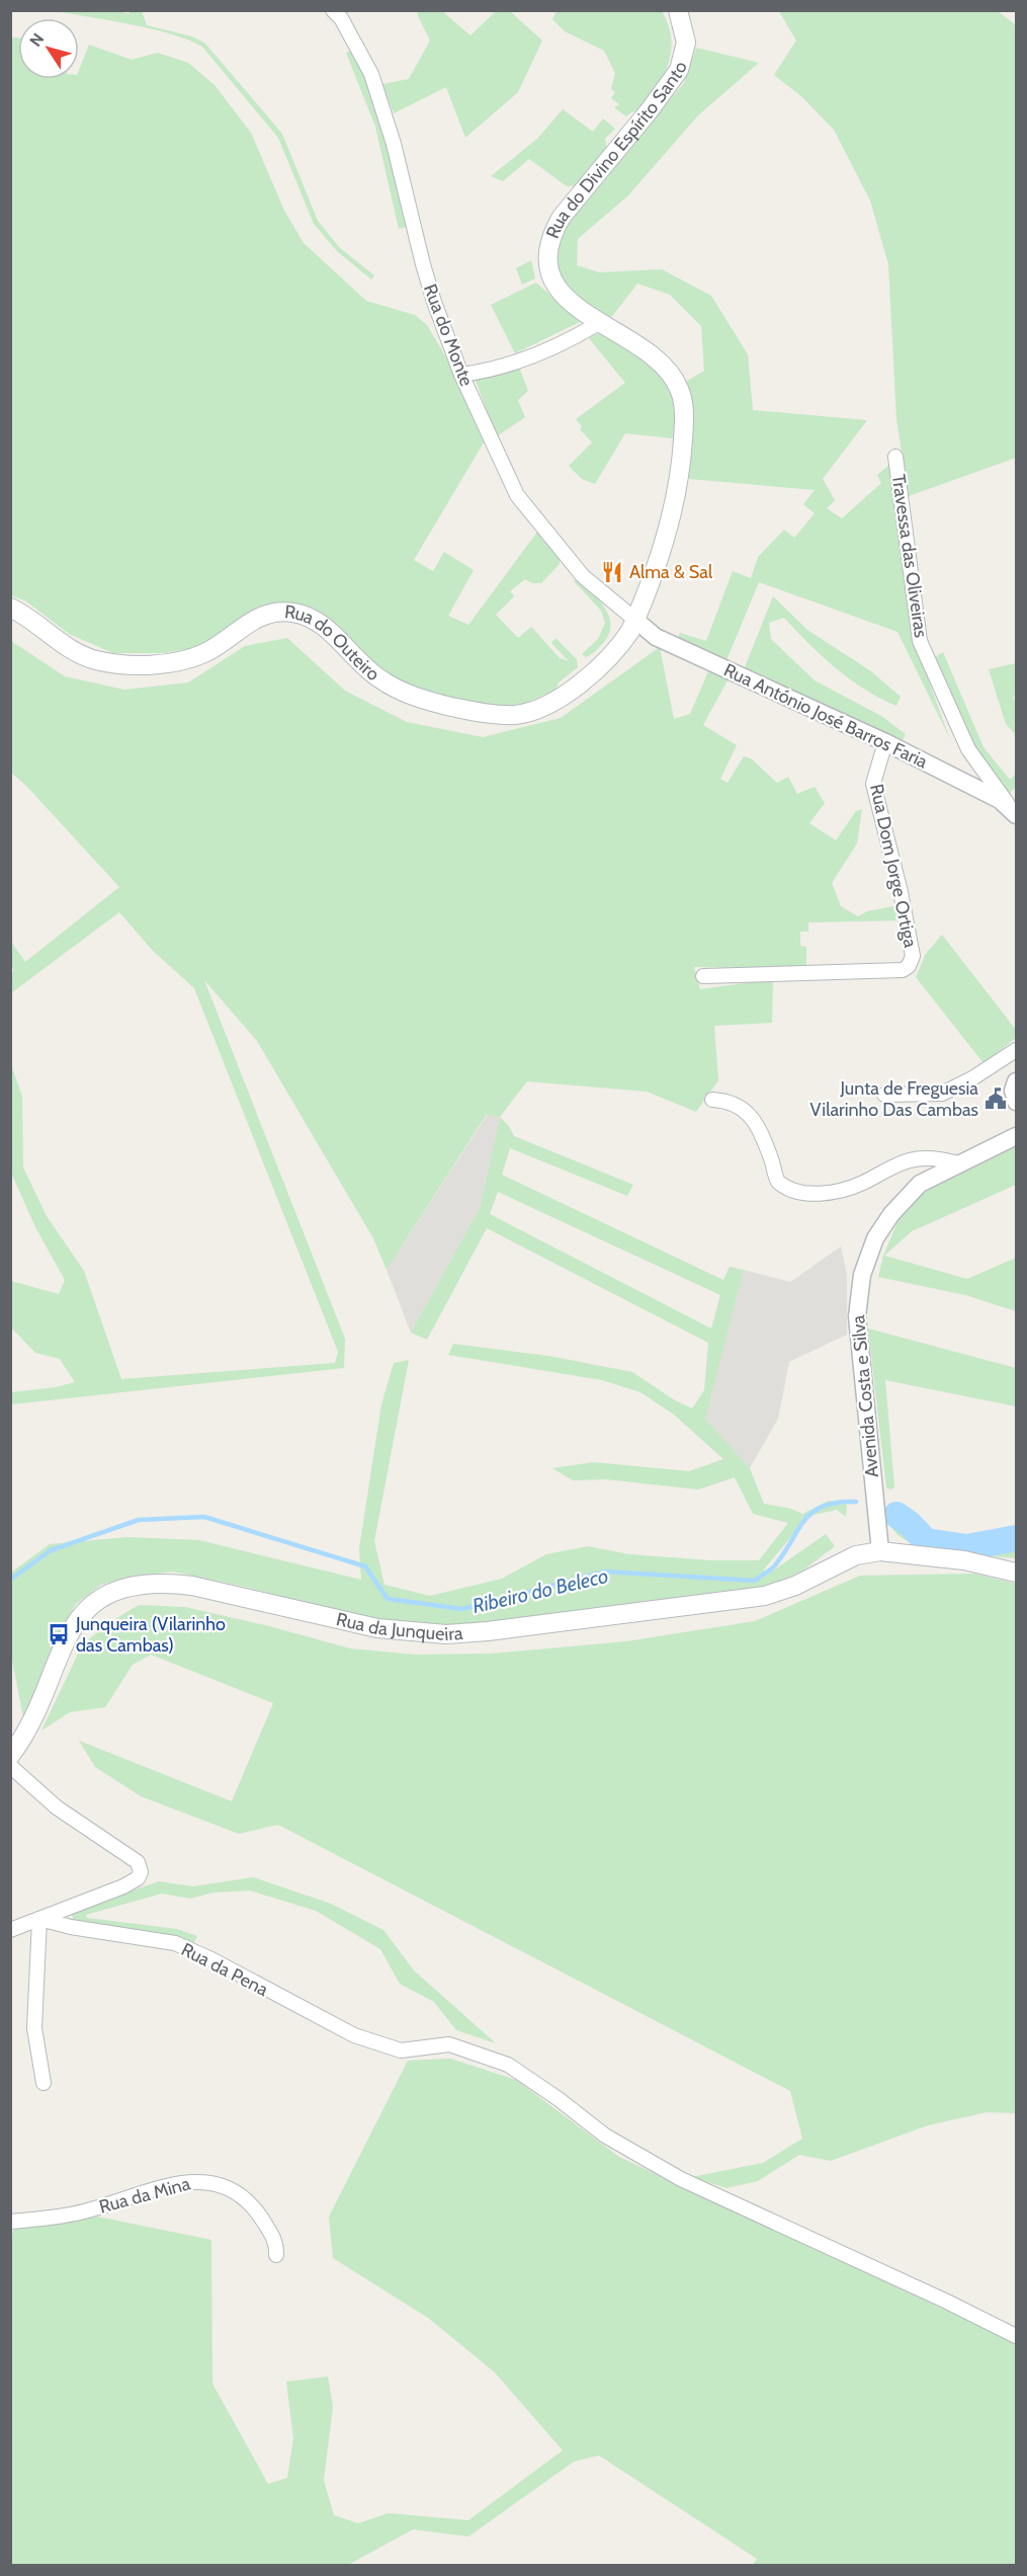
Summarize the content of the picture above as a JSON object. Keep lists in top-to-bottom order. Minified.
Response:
{"streets":{"main road":["Rua do Divino Espírito Santo","Rua do Outeiro","Rua da Junqueira"],"street":["Rua do Monte","Travessa das Oliveiras","Rua António José Barros Faria","Rua Dom Jorge Ortiga","Avenida Costa e Silva","Rua da Pena","Rua da Mina"]},"crossings":[["Rua do Divino Espírito Santo","Rua do Monte"],["Rua do Divino Espírito Santo","Rua do Outeiro"],["Rua do Divino Espírito Santo","Rua António José Barros Faria"],["Rua do Monte","Rua do Outeiro"],["Rua do Monte","Rua António José Barros Faria"],["Travessa das Oliveiras","Rua António José Barros Faria"],["Rua do Outeiro","Rua António José Barros Faria"],["Rua António José Barros Faria","Rua Dom Jorge Ortiga"],["Avenida Costa e Silva","Rua da Junqueira"]],"water":["Ribeiro do Beleco"],"places":{"restaurant":["Alma & Sal"],"public building":["Junta de Freguesia Vilarinho Das Cambas"],"bus stop":["Junqueira (Vilarinho das Cambas)"]},"north":"top left"}
